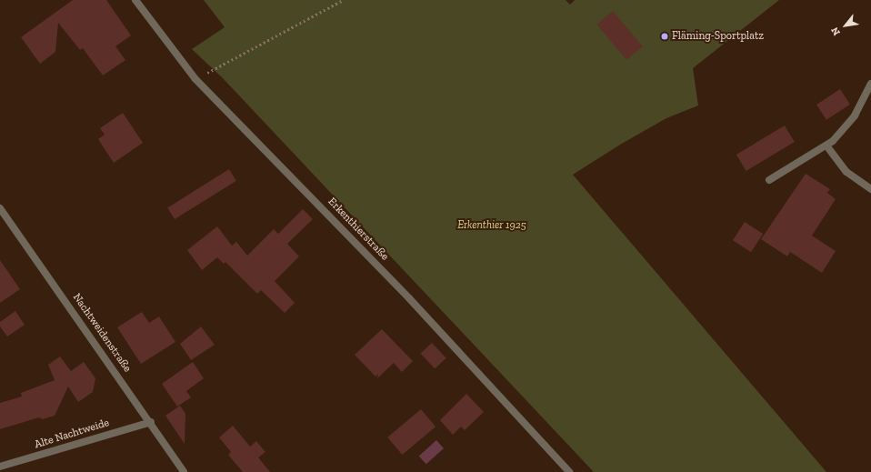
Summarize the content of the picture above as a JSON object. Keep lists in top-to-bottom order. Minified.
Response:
{"streets":{"street":["Erkenthierstraße","Nachtweidenstraße","Alte Nachtweide"]},"crossings":[["Nachtweidenstraße","Alte Nachtweide"]],"parks":["Erkenthier 1925"],"places":["Fläming-Sportplatz"],"north":"bottom left"}
